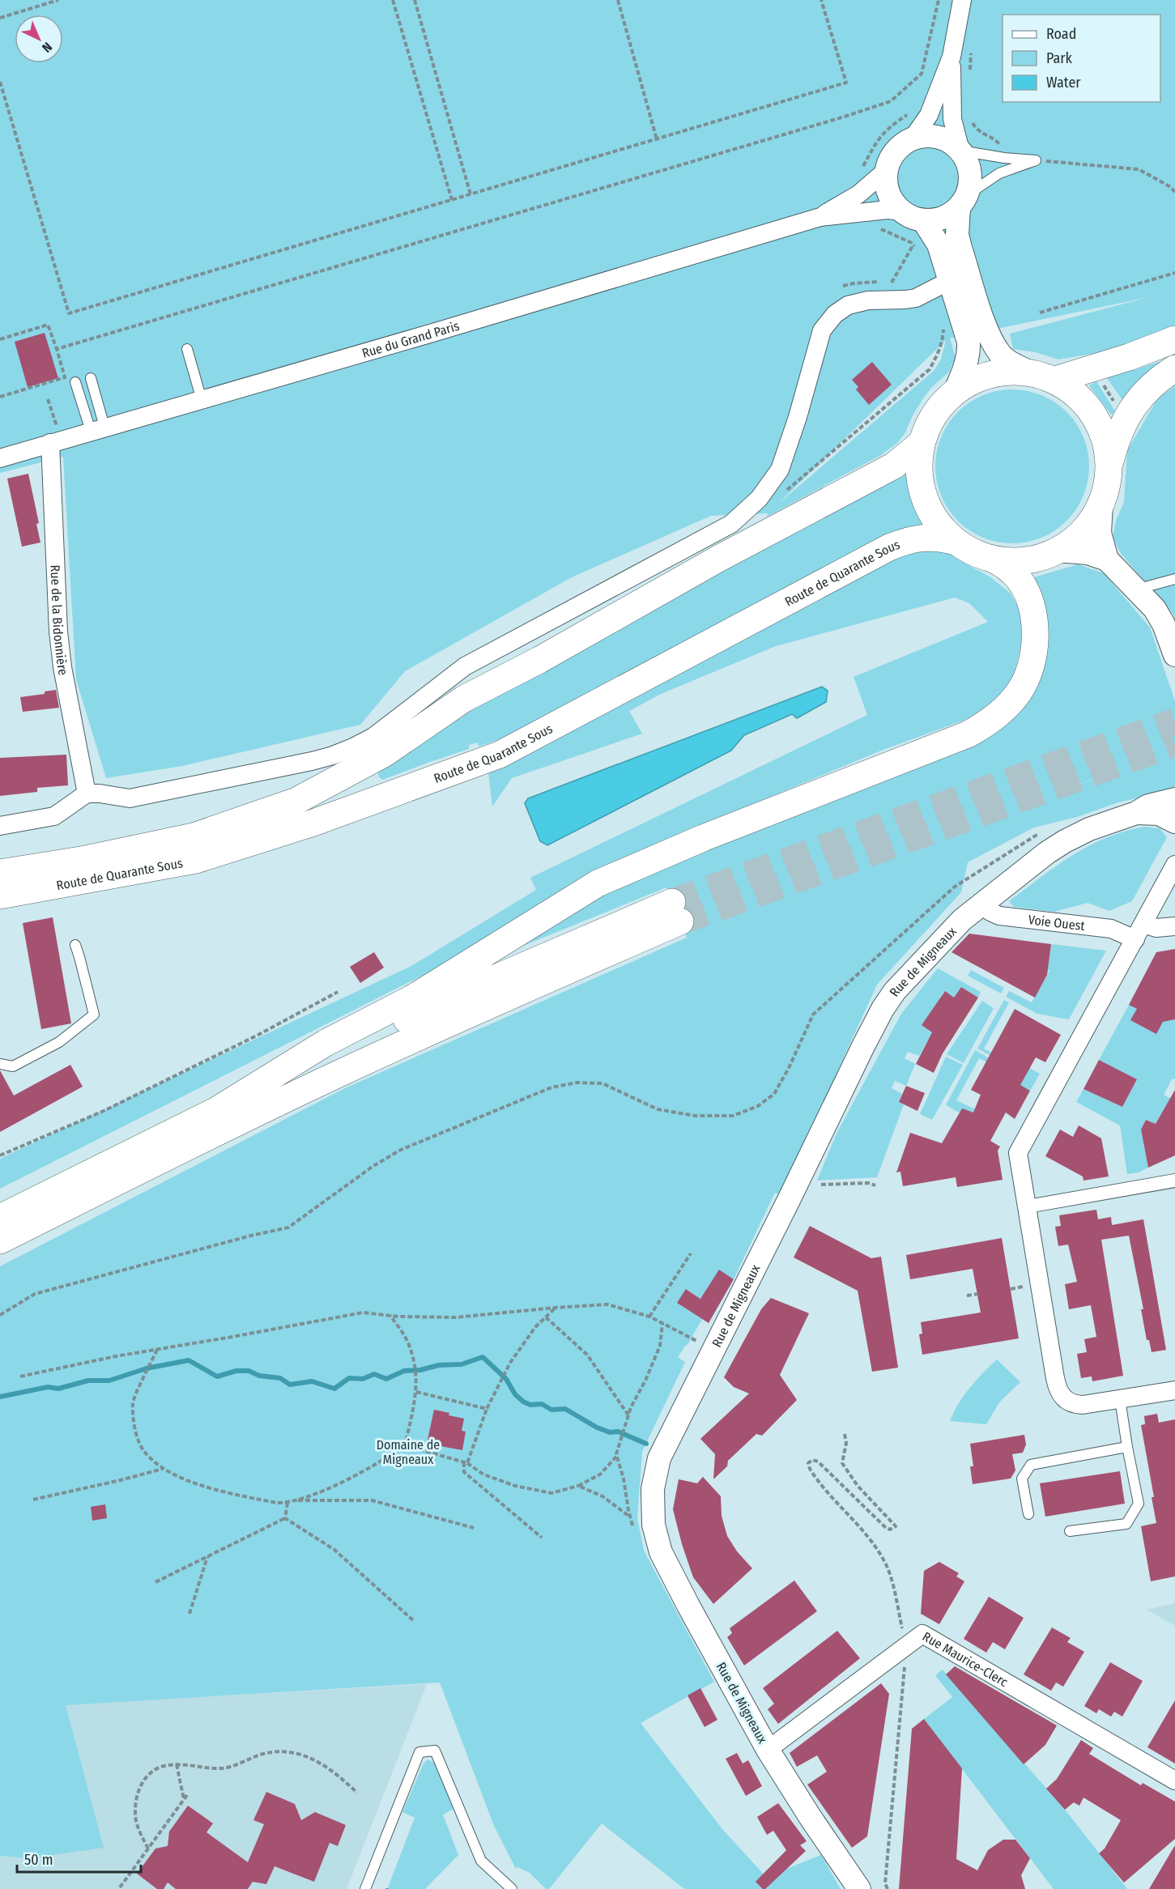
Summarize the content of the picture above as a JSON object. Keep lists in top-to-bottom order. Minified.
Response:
{"streets":{"main road":["Route de Quarante Sous"],"street":["Rue du Grand Paris","Rue de la Bidonnière","Voie Ouest","Rue de Migneaux","Rue Maurice-Clerc"]},"crossings":[["Rue du Grand Paris","Rue de la Bidonnière"],["Voie Ouest","Rue de Migneaux"],["Rue de Migneaux","Rue Maurice-Clerc"]],"parks":["Domaine de Migneaux"],"legend":["Road","Park","Water"],"scale_bar":"50 m","north":"bottom right"}
